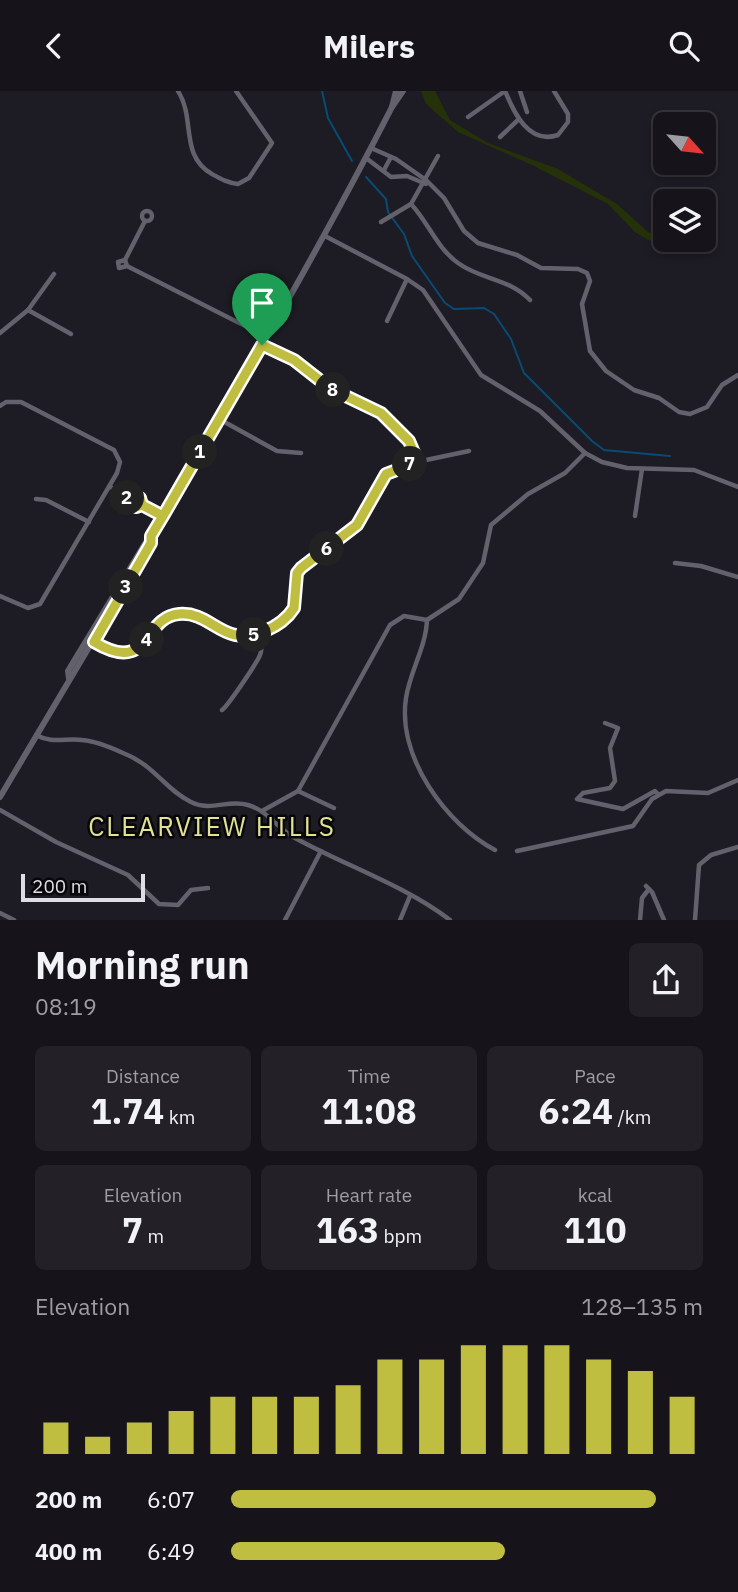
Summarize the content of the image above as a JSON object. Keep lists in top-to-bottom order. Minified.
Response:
{"districts":["CLEARVIEW HILLS"],"scale_bar":"200 m","north":"bottom right","page":{"header":"Milers","pins":["8","1","7","2","6","3","5","4"],"scale":"200 m","heading":["Morning run","08:19"],"stats":[["Distance","1.74 km"],["Time","11:08"],["Pace","6:24 /km"],["Elevation","7 m"],["Heart rate","163 bpm"],["kcal","110"]],"chart":["Elevation","128–135 m"],"list":[{"name":"200 m","note":"6:07"},{"name":"400 m","note":"6:49"}]}}
